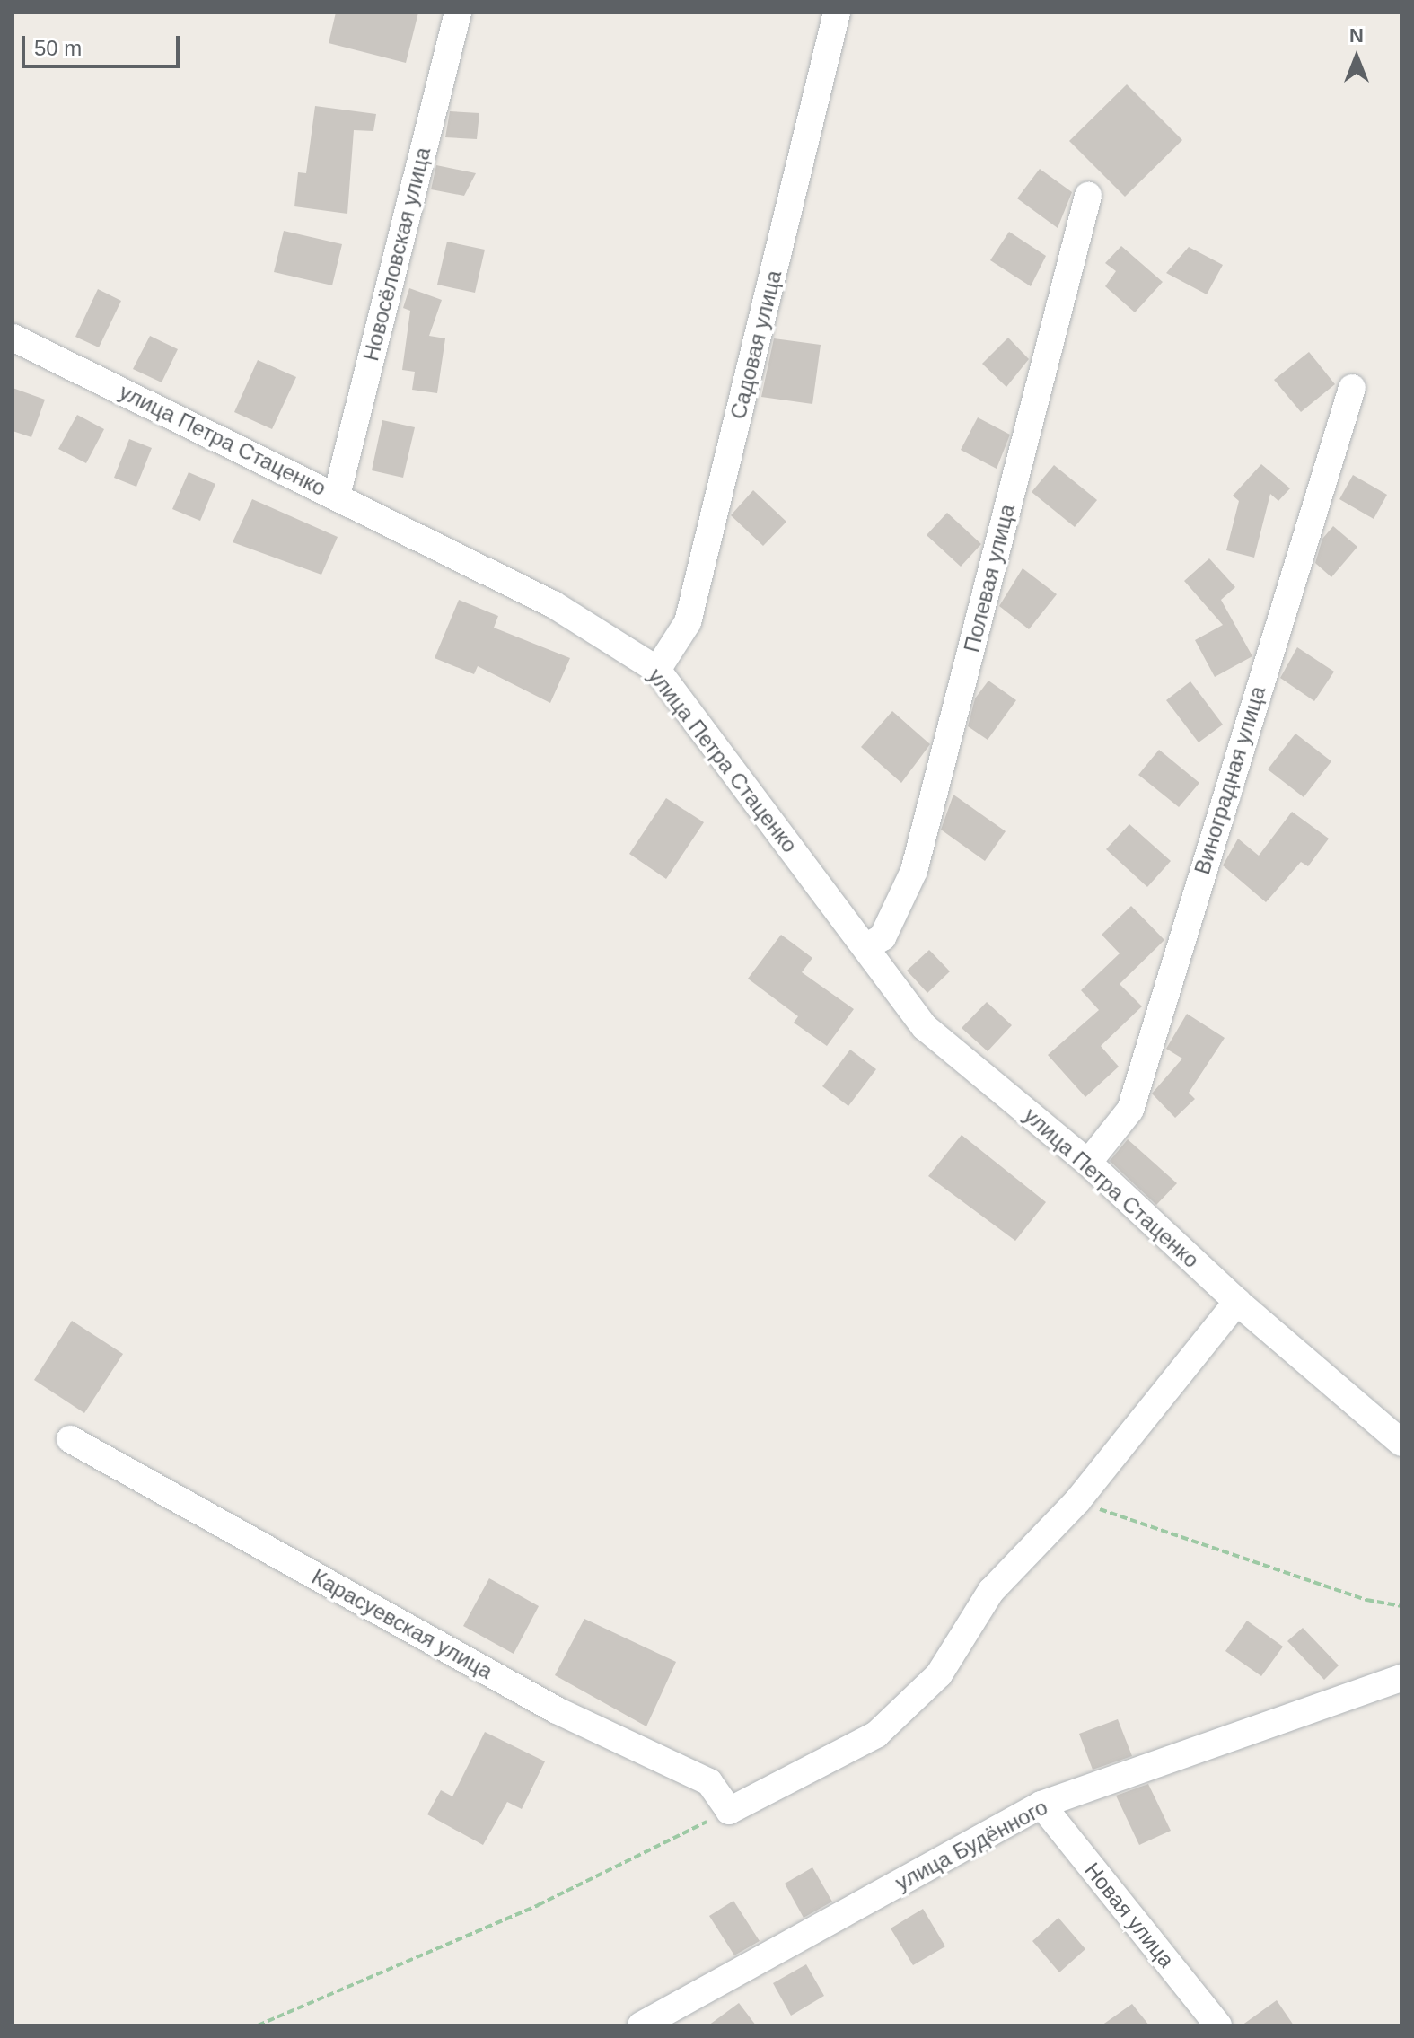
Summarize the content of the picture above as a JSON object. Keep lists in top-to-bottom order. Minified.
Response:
{"streets":{"street":["Новосёловская улица","Садовая улица","улица Петра Стаценко","Полевая улица","Виноградная улица","Карасуевская улица","улица Будённого","Новая улица"]},"crossings":[["Новосёловская улица","улица Петра Стаценко"],["Садовая улица","улица Петра Стаценко"],["улица Петра Стаценко","Полевая улица"],["улица Петра Стаценко","Виноградная улица"],["улица Будённого","Новая улица"]],"scale_bar":"50 m","north":"top"}
